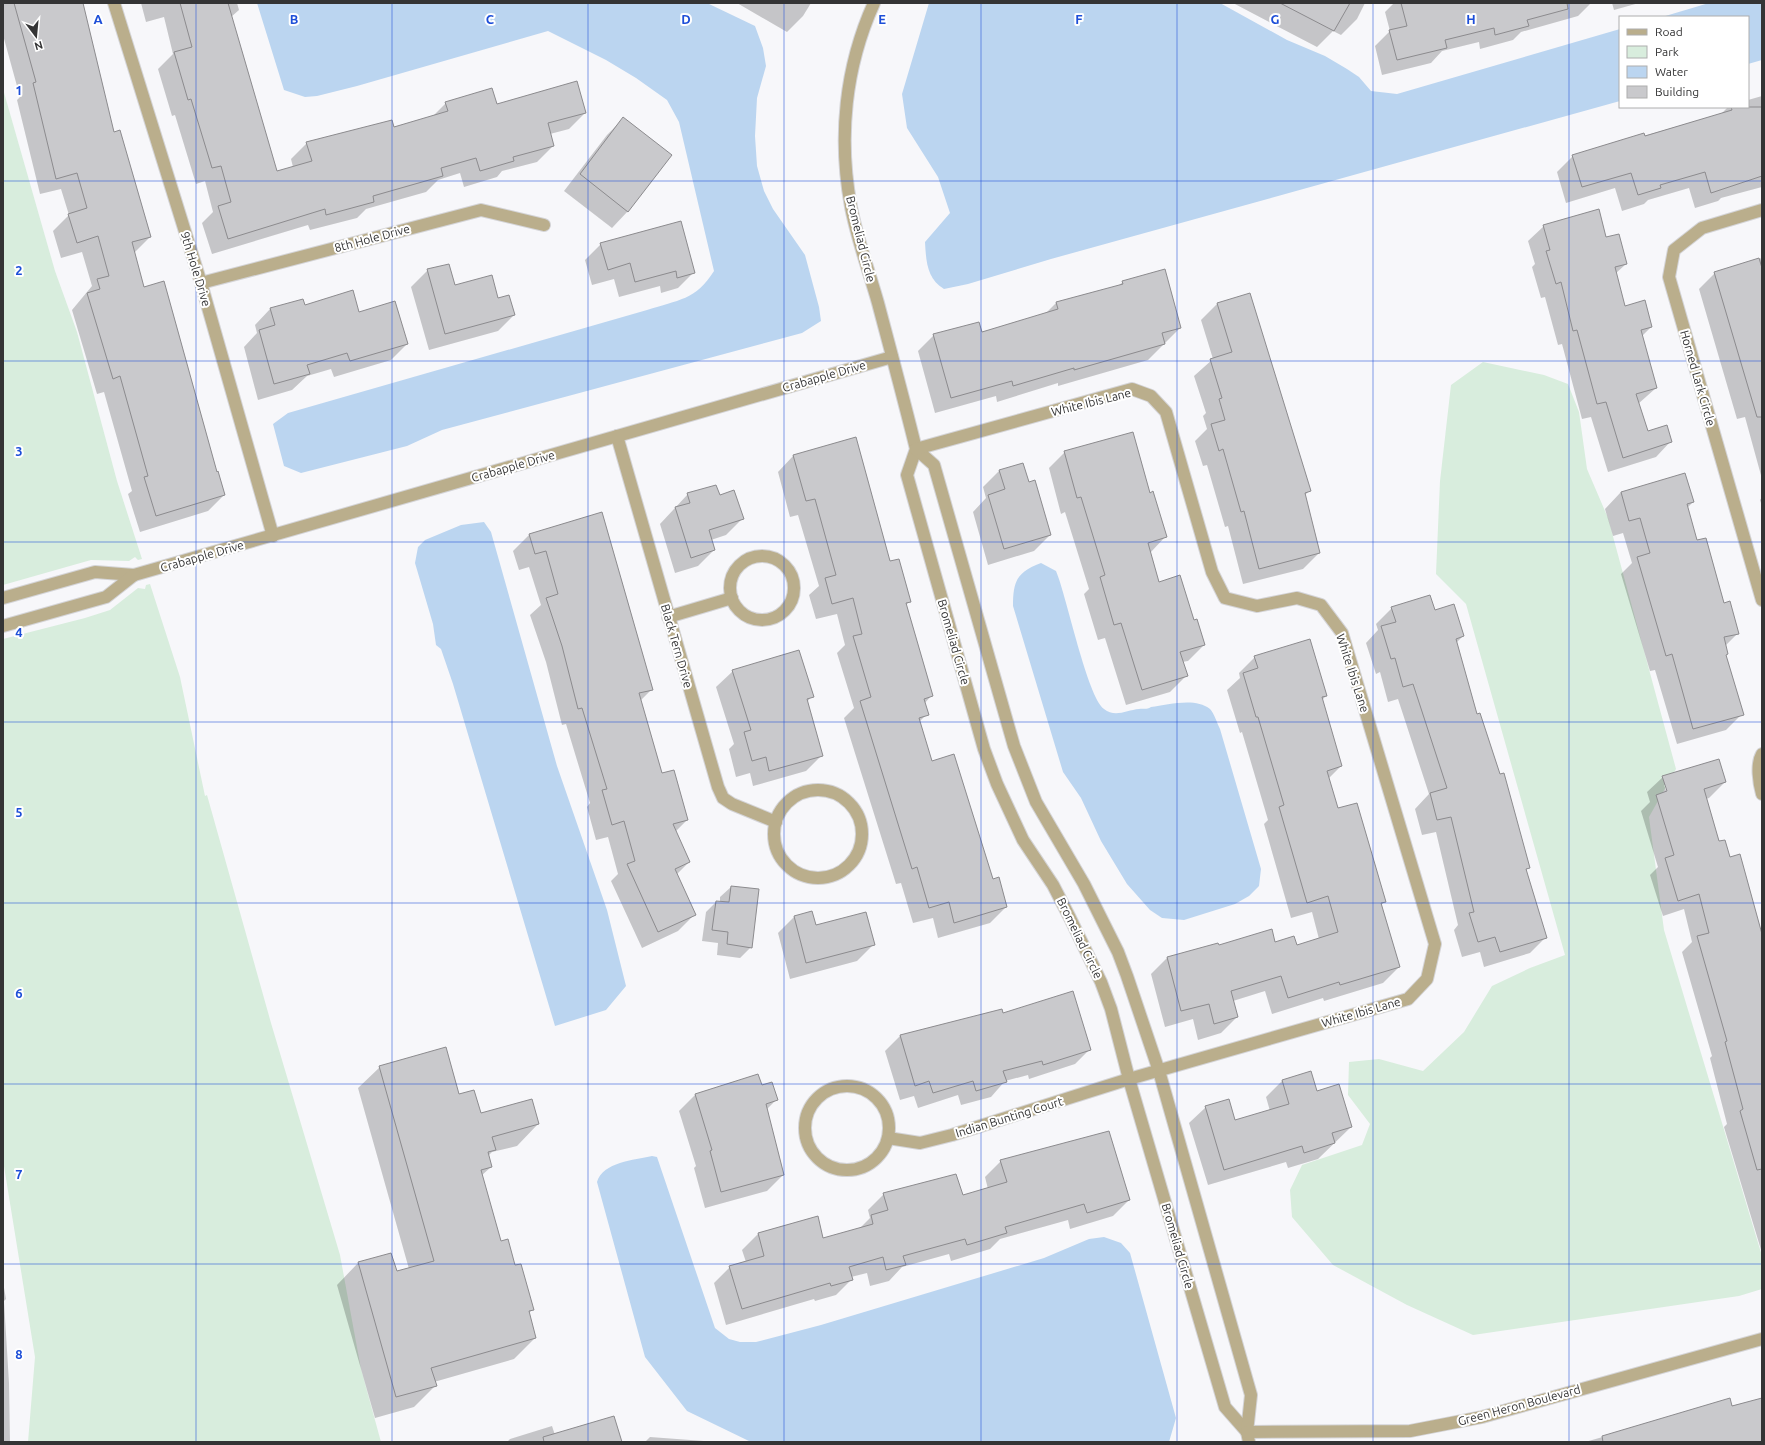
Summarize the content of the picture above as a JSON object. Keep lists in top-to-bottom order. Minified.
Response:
{"streets":{"street":["8th Hole Drive","Bromeliad Circle","9th Hole Drive","Crabapple Drive","Horned Lark Circle","White Ibis Lane","Black Tern Drive","Indian Bunting Court","Green Heron Boulevard"]},"crossings":[["8th Hole Drive","9th Hole Drive"],["Bromeliad Circle","Crabapple Drive"],["Bromeliad Circle","White Ibis Lane"],["Bromeliad Circle","Indian Bunting Court"],["Bromeliad Circle","Green Heron Boulevard"],["9th Hole Drive","Crabapple Drive"],["Crabapple Drive","Black Tern Drive"],["White Ibis Lane","Indian Bunting Court"]],"legend":["Road","Park","Water","Building"],"north":"bottom","grid":{"columns":["A","B","C","D","E","F","G","H"],"rows":["1","2","3","4","5","6","7","8"]}}
